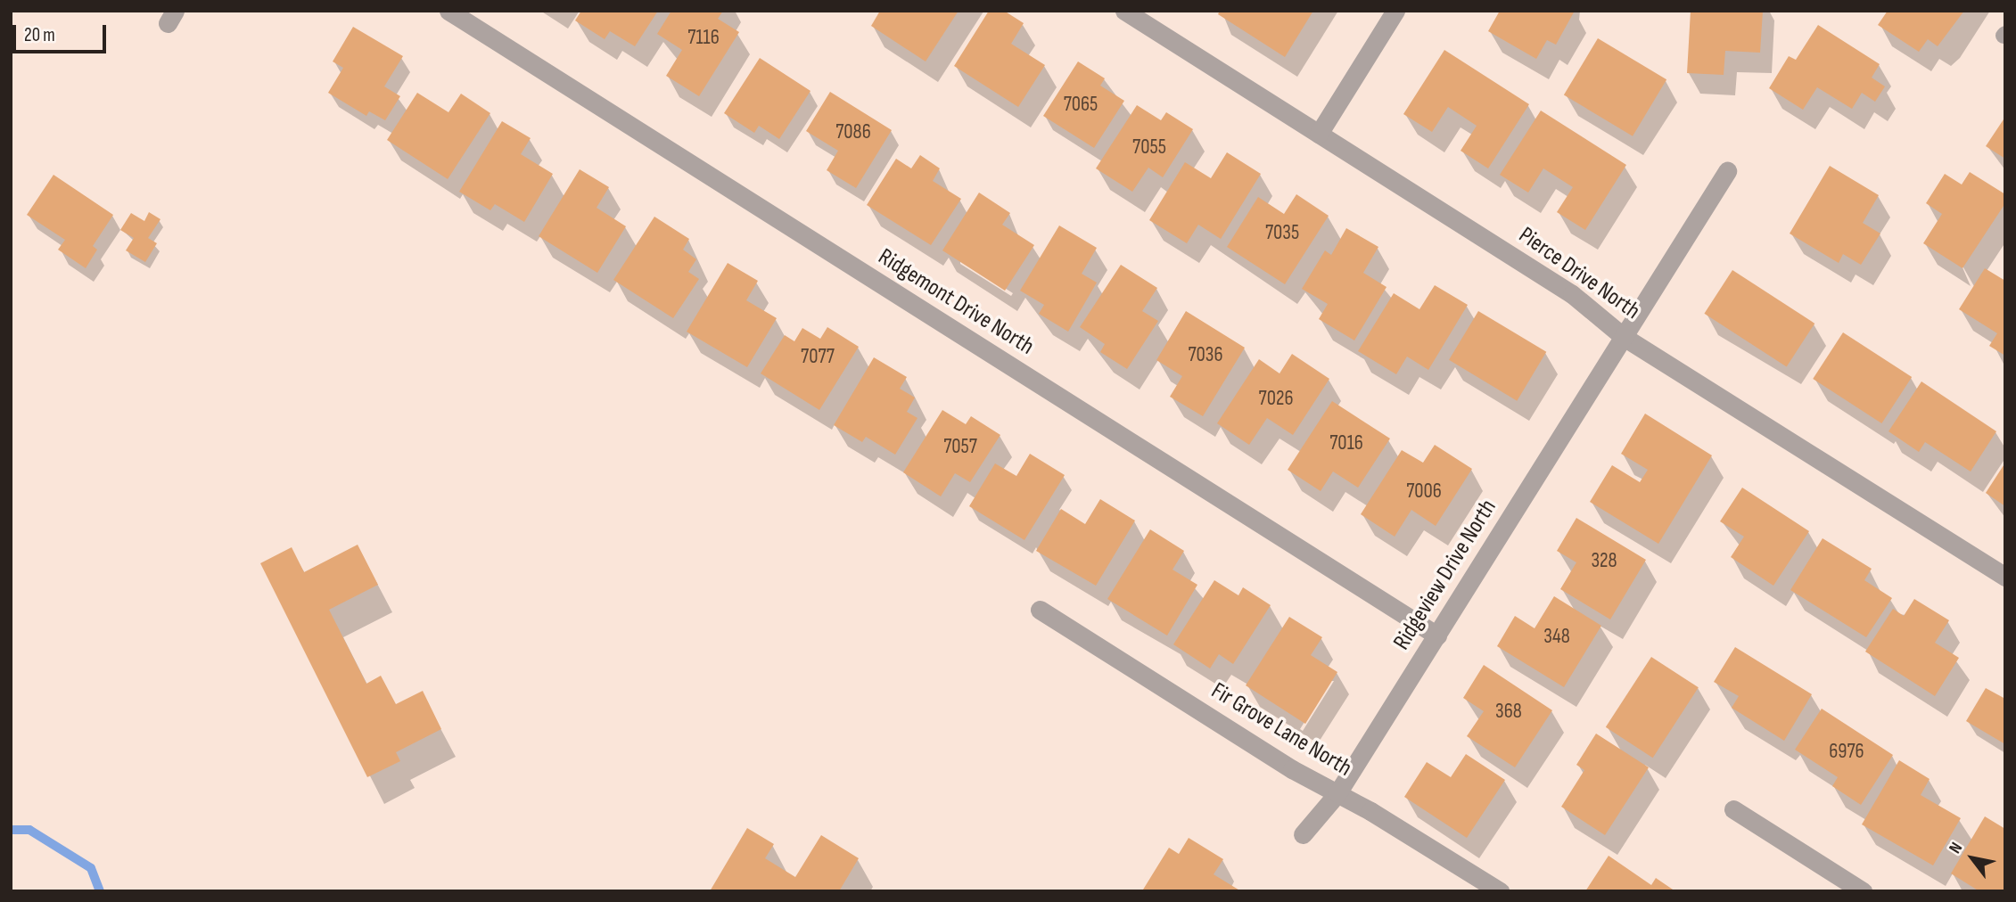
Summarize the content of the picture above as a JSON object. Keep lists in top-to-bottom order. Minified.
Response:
{"streets":{"street":["Pierce Drive North","Ridgemont Drive North","Ridgeview Drive North","Fir Grove Lane North"]},"crossings":[["Pierce Drive North","Ridgeview Drive North"],["Ridgemont Drive North","Ridgeview Drive North"],["Ridgeview Drive North","Fir Grove Lane North"]],"house_numbers":["7116","7065","7086","7055","7035","7036","7077","7026","7016","7057","7006","328","348","368","6976"],"scale_bar":"20 m","north":"top left"}
